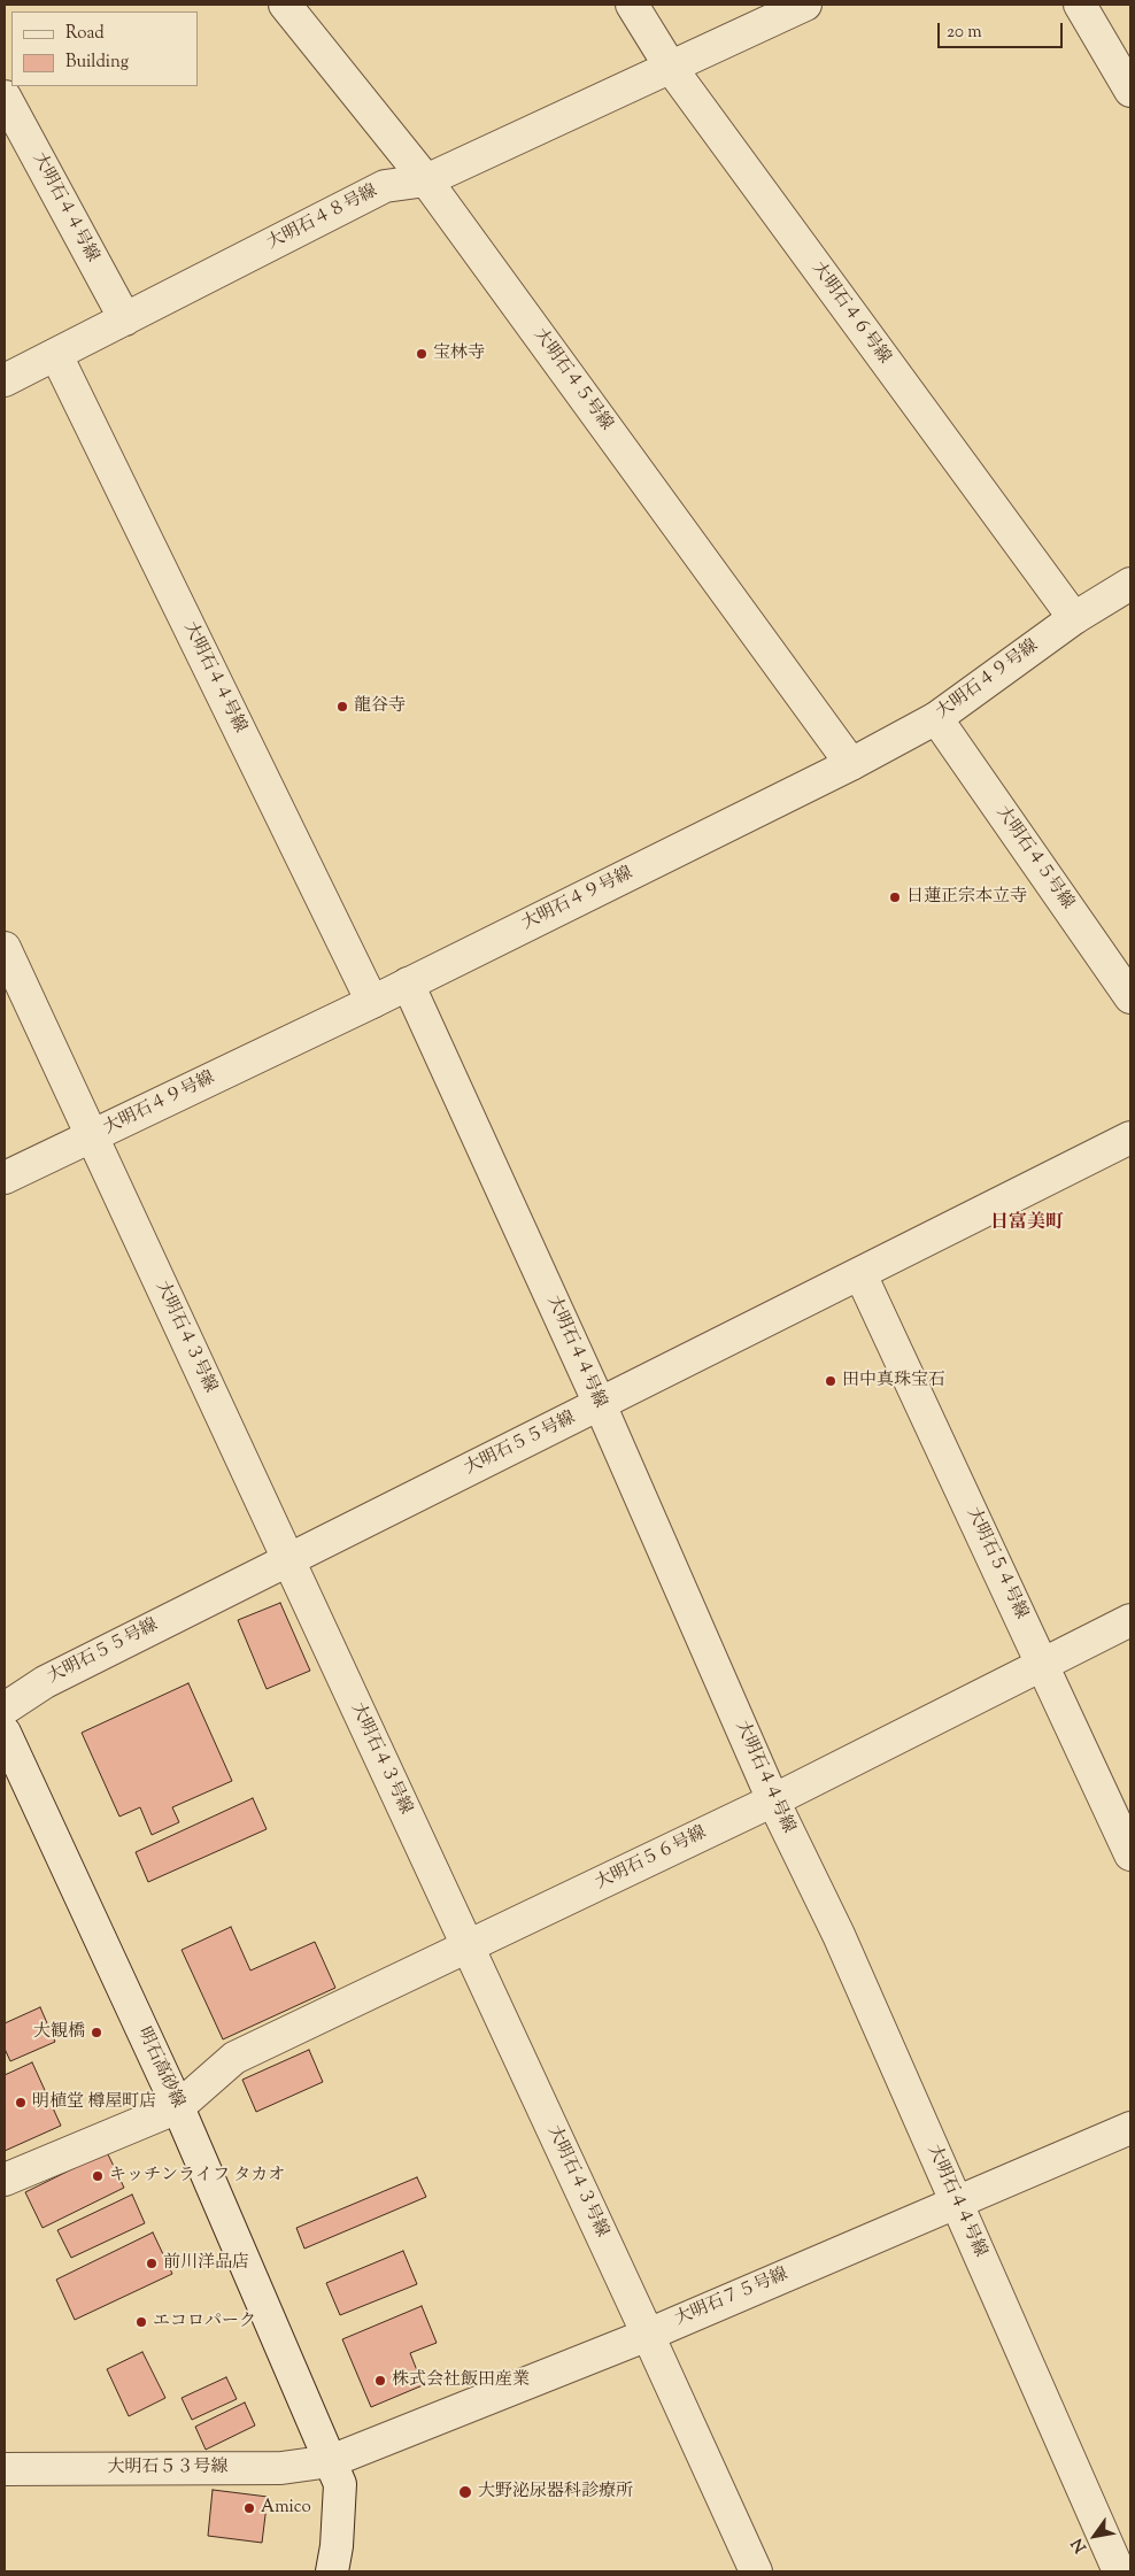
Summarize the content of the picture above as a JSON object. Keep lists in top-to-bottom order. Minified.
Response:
{"streets":{"street":["大明石４４号線","大明石４８号線","大明石４６号線","大明石４５号線","大明石４９号線","大明石４３号線","大明石５５号線","大明石５４号線","大明石５６号線","明石高砂線","大明石７５号線","大明石５３号線"]},"crossings":[["大明石４４号線","大明石４８号線"],["大明石４４号線","大明石４９号線"],["大明石４４号線","大明石５５号線"],["大明石４４号線","大明石５６号線"],["大明石４４号線","大明石７５号線"],["大明石４８号線","大明石４６号線"],["大明石４８号線","大明石４５号線"],["大明石４６号線","大明石４９号線"],["大明石４５号線","大明石４９号線"],["大明石４９号線","大明石４３号線"],["大明石４３号線","大明石５５号線"],["大明石４３号線","大明石５６号線"],["大明石４３号線","大明石７５号線"],["大明石５５号線","大明石５４号線"],["大明石５４号線","大明石５６号線"],["大明石５６号線","明石高砂線"],["明石高砂線","大明石７５号線"],["明石高砂線","大明石５３号線"],["大明石７５号線","大明石５３号線"]],"districts":["日富美町"],"places":["宝林寺","龍谷寺","日蓮正宗本立寺","田中真珠宝石","大観橋","明植堂 樽屋町店","キッチンライフ タカオ","前川洋品店","エコロパーク","株式会社飯田産業","大野泌尿器科診療所","Amico"],"legend":["Road","Building"],"scale_bar":"20 m","north":"bottom left"}
